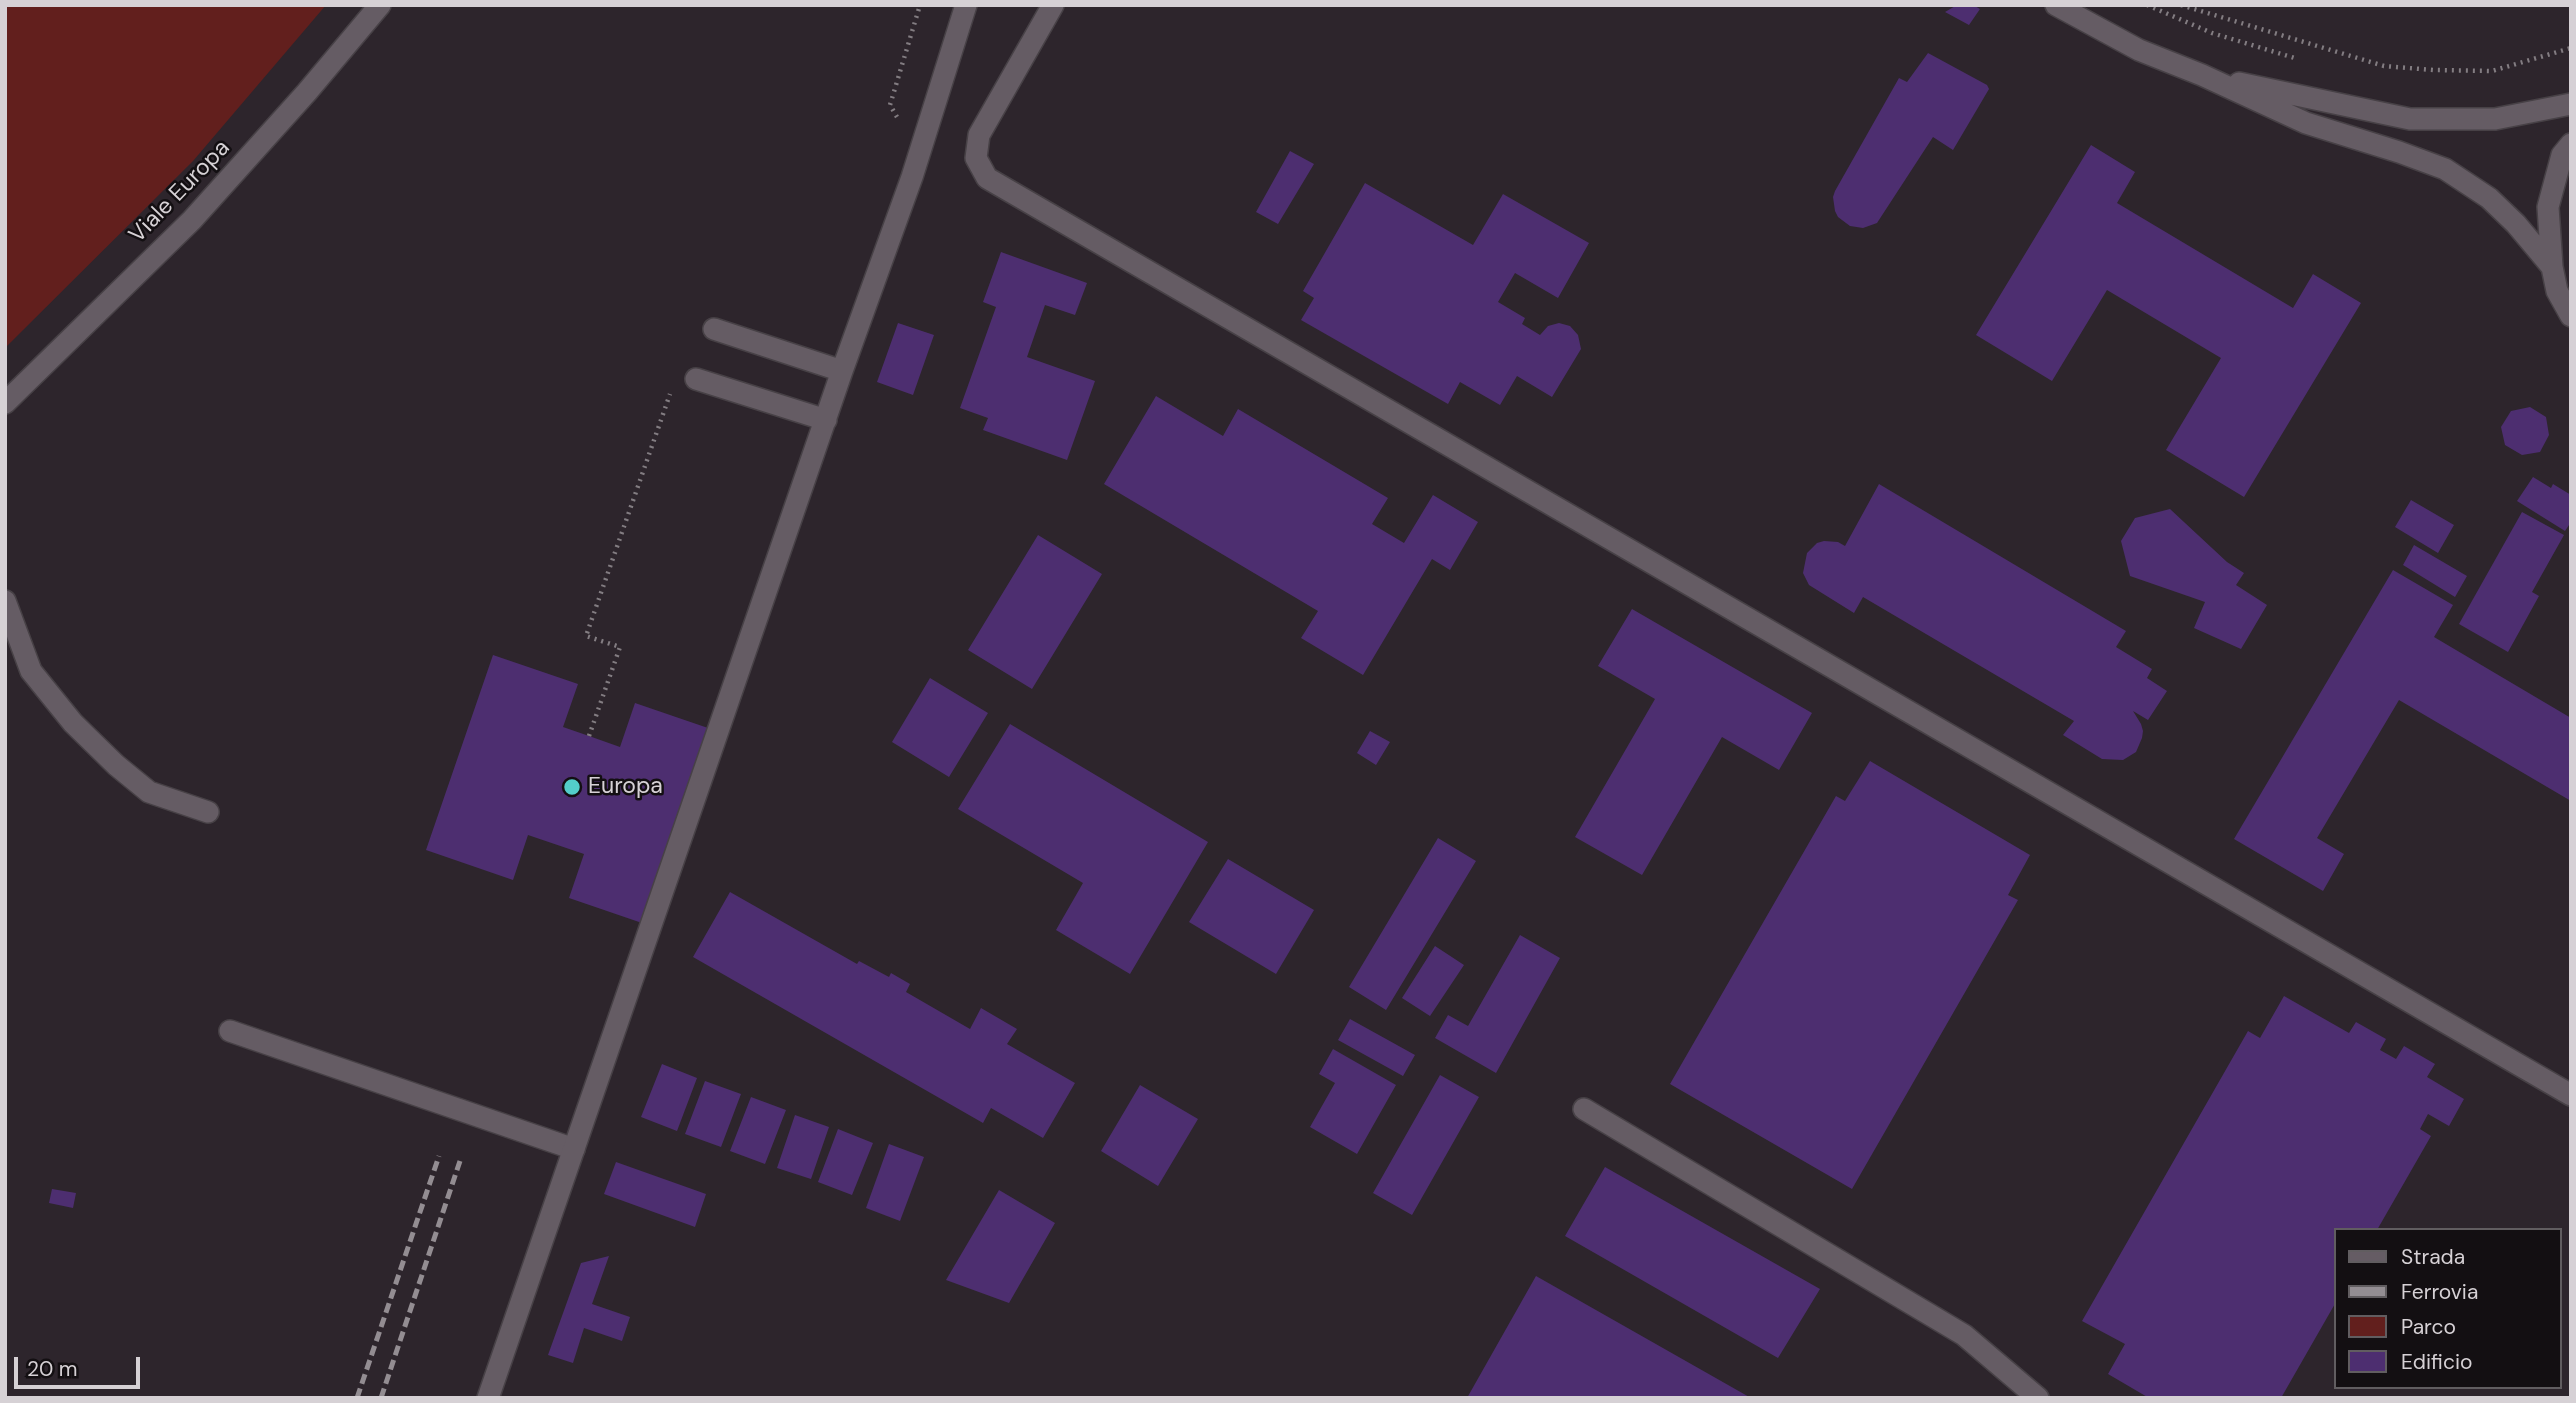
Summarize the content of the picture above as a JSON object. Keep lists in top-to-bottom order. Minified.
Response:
{"streets":{"street":["Viale Europa"]},"places":["Europa"],"legend":["Strada","Ferrovia","Parco","Edificio"],"scale_bar":"20 m"}
